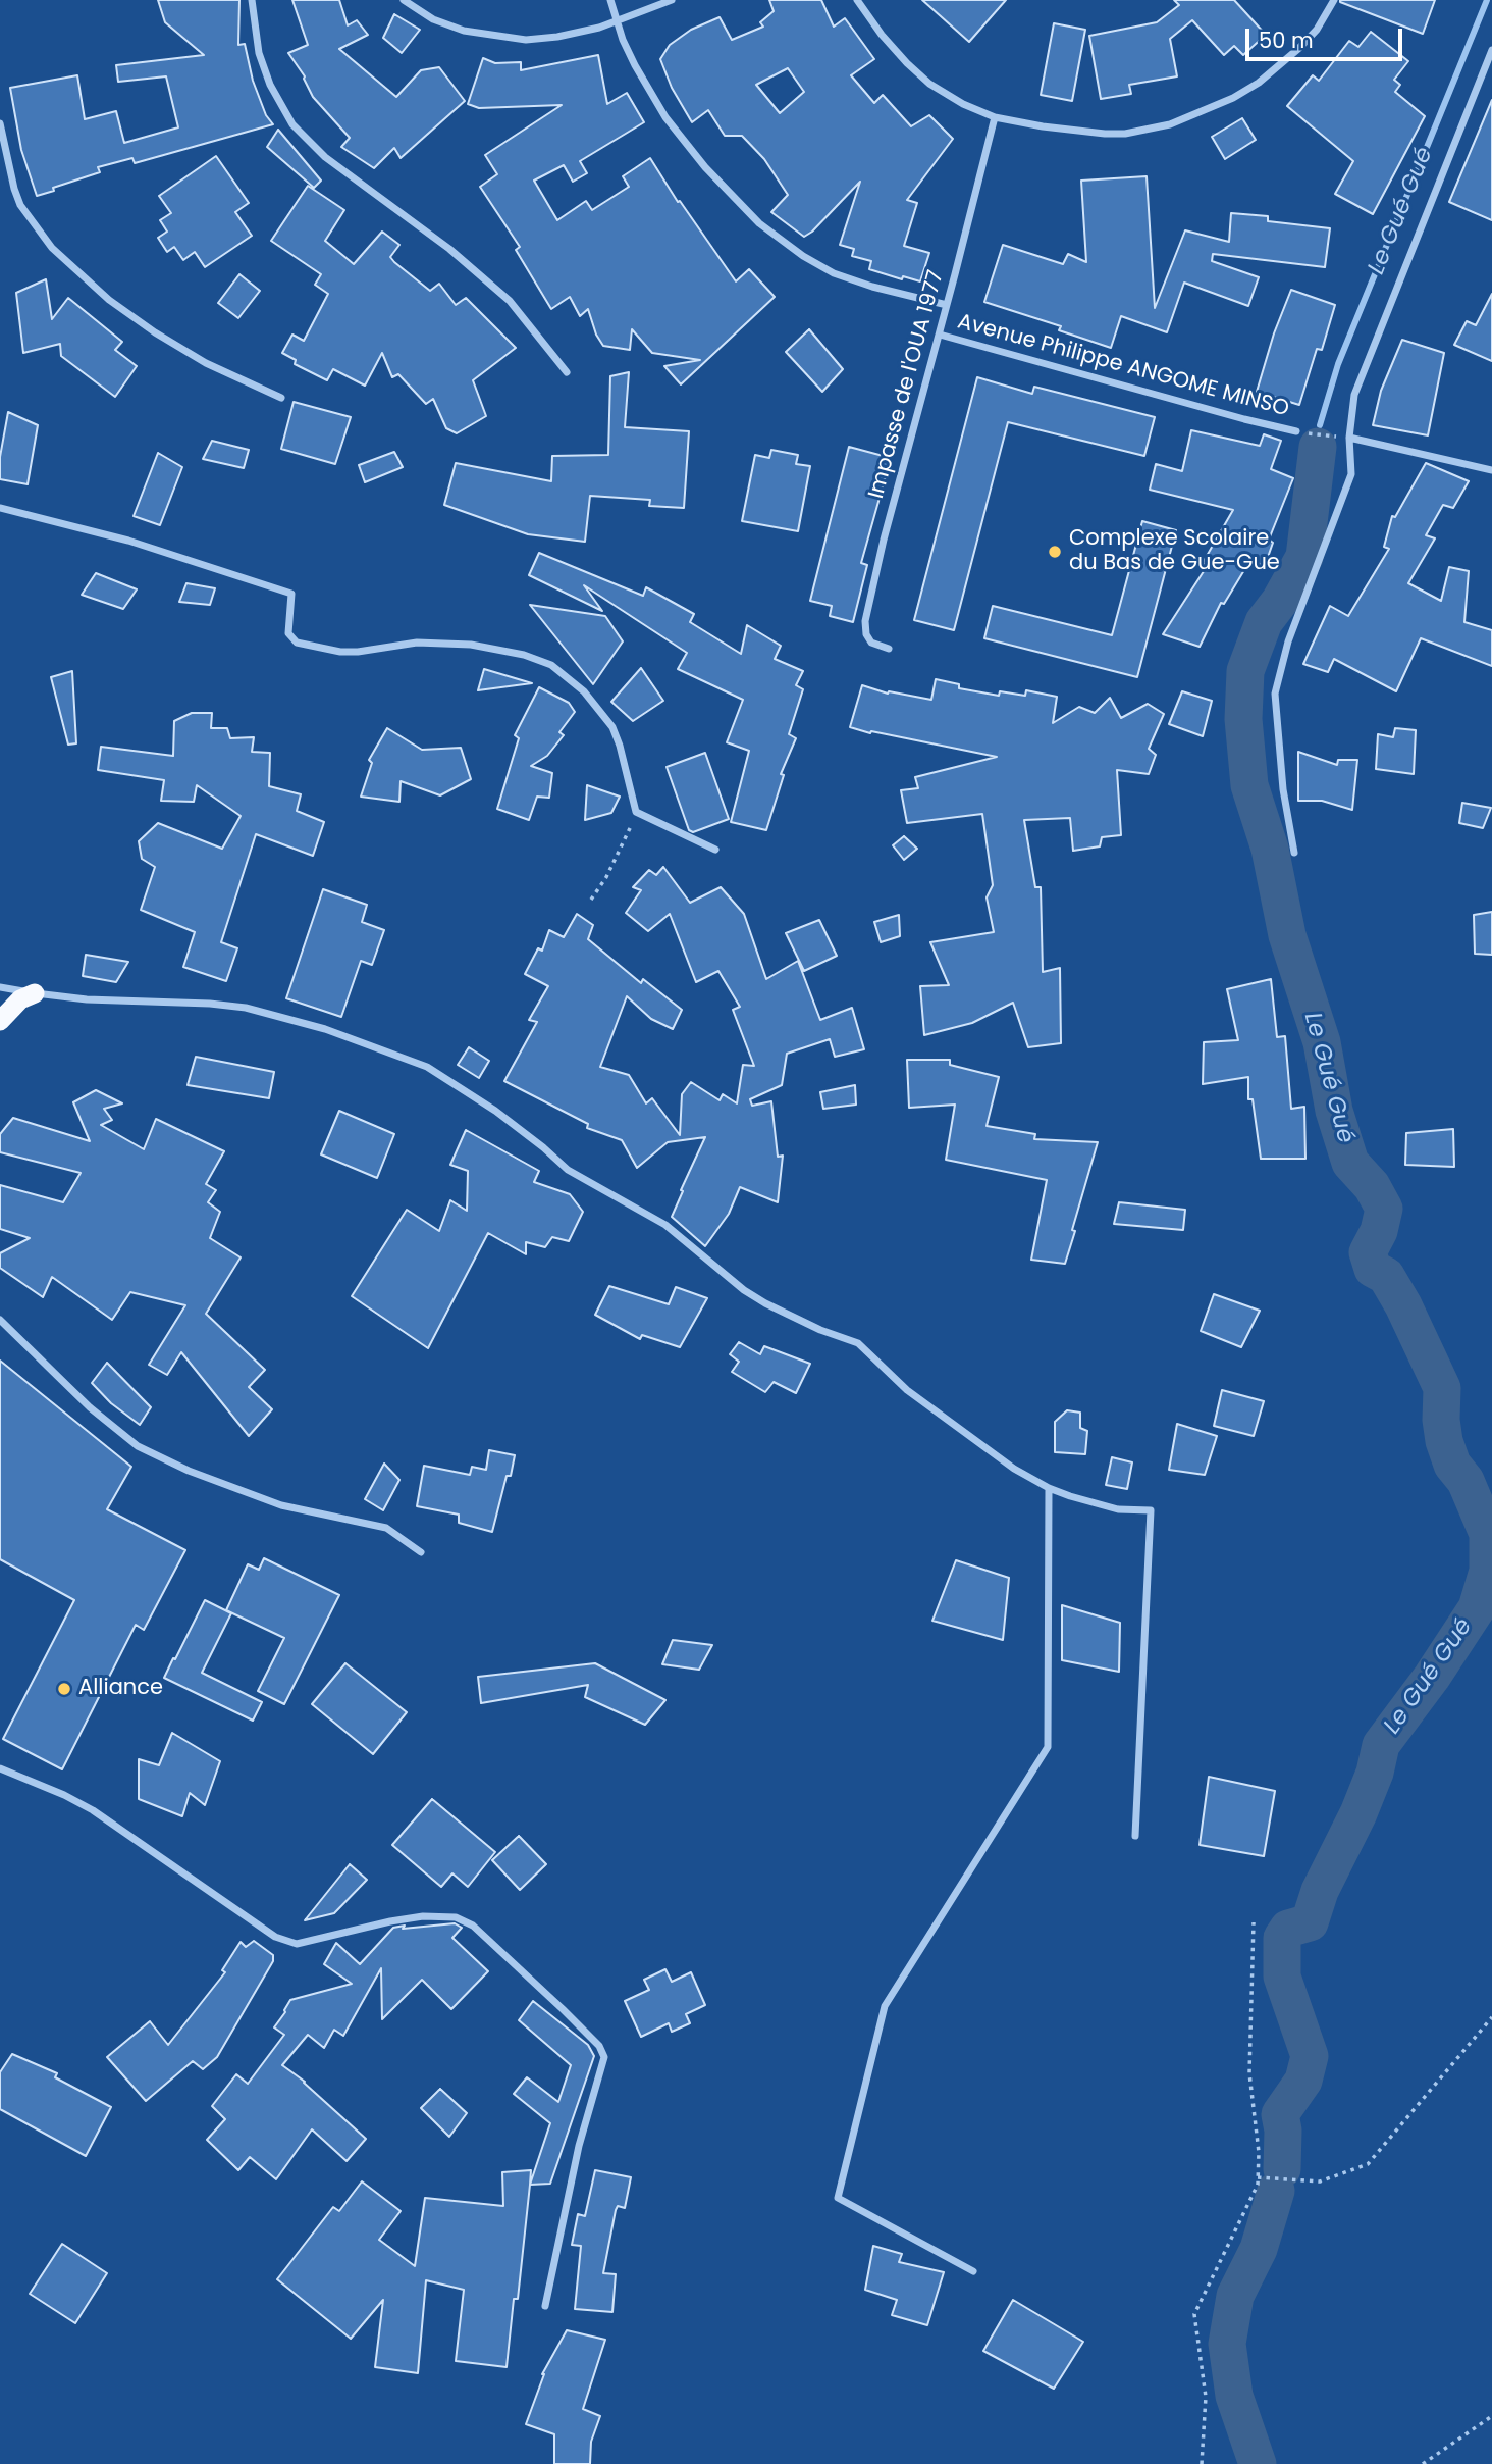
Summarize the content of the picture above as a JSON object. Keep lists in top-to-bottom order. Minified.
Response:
{"streets":{"street":["Avenue Philippe ANGOME MINSO","Impasse de l'OUA 1977"]},"crossings":[["Avenue Philippe ANGOME MINSO","Impasse de l'OUA 1977"]],"water":["Le Gué Gué"],"places":["Complexe Scolaire du Bas de Gue-Gue","Alliance"],"scale_bar":"50 m"}
